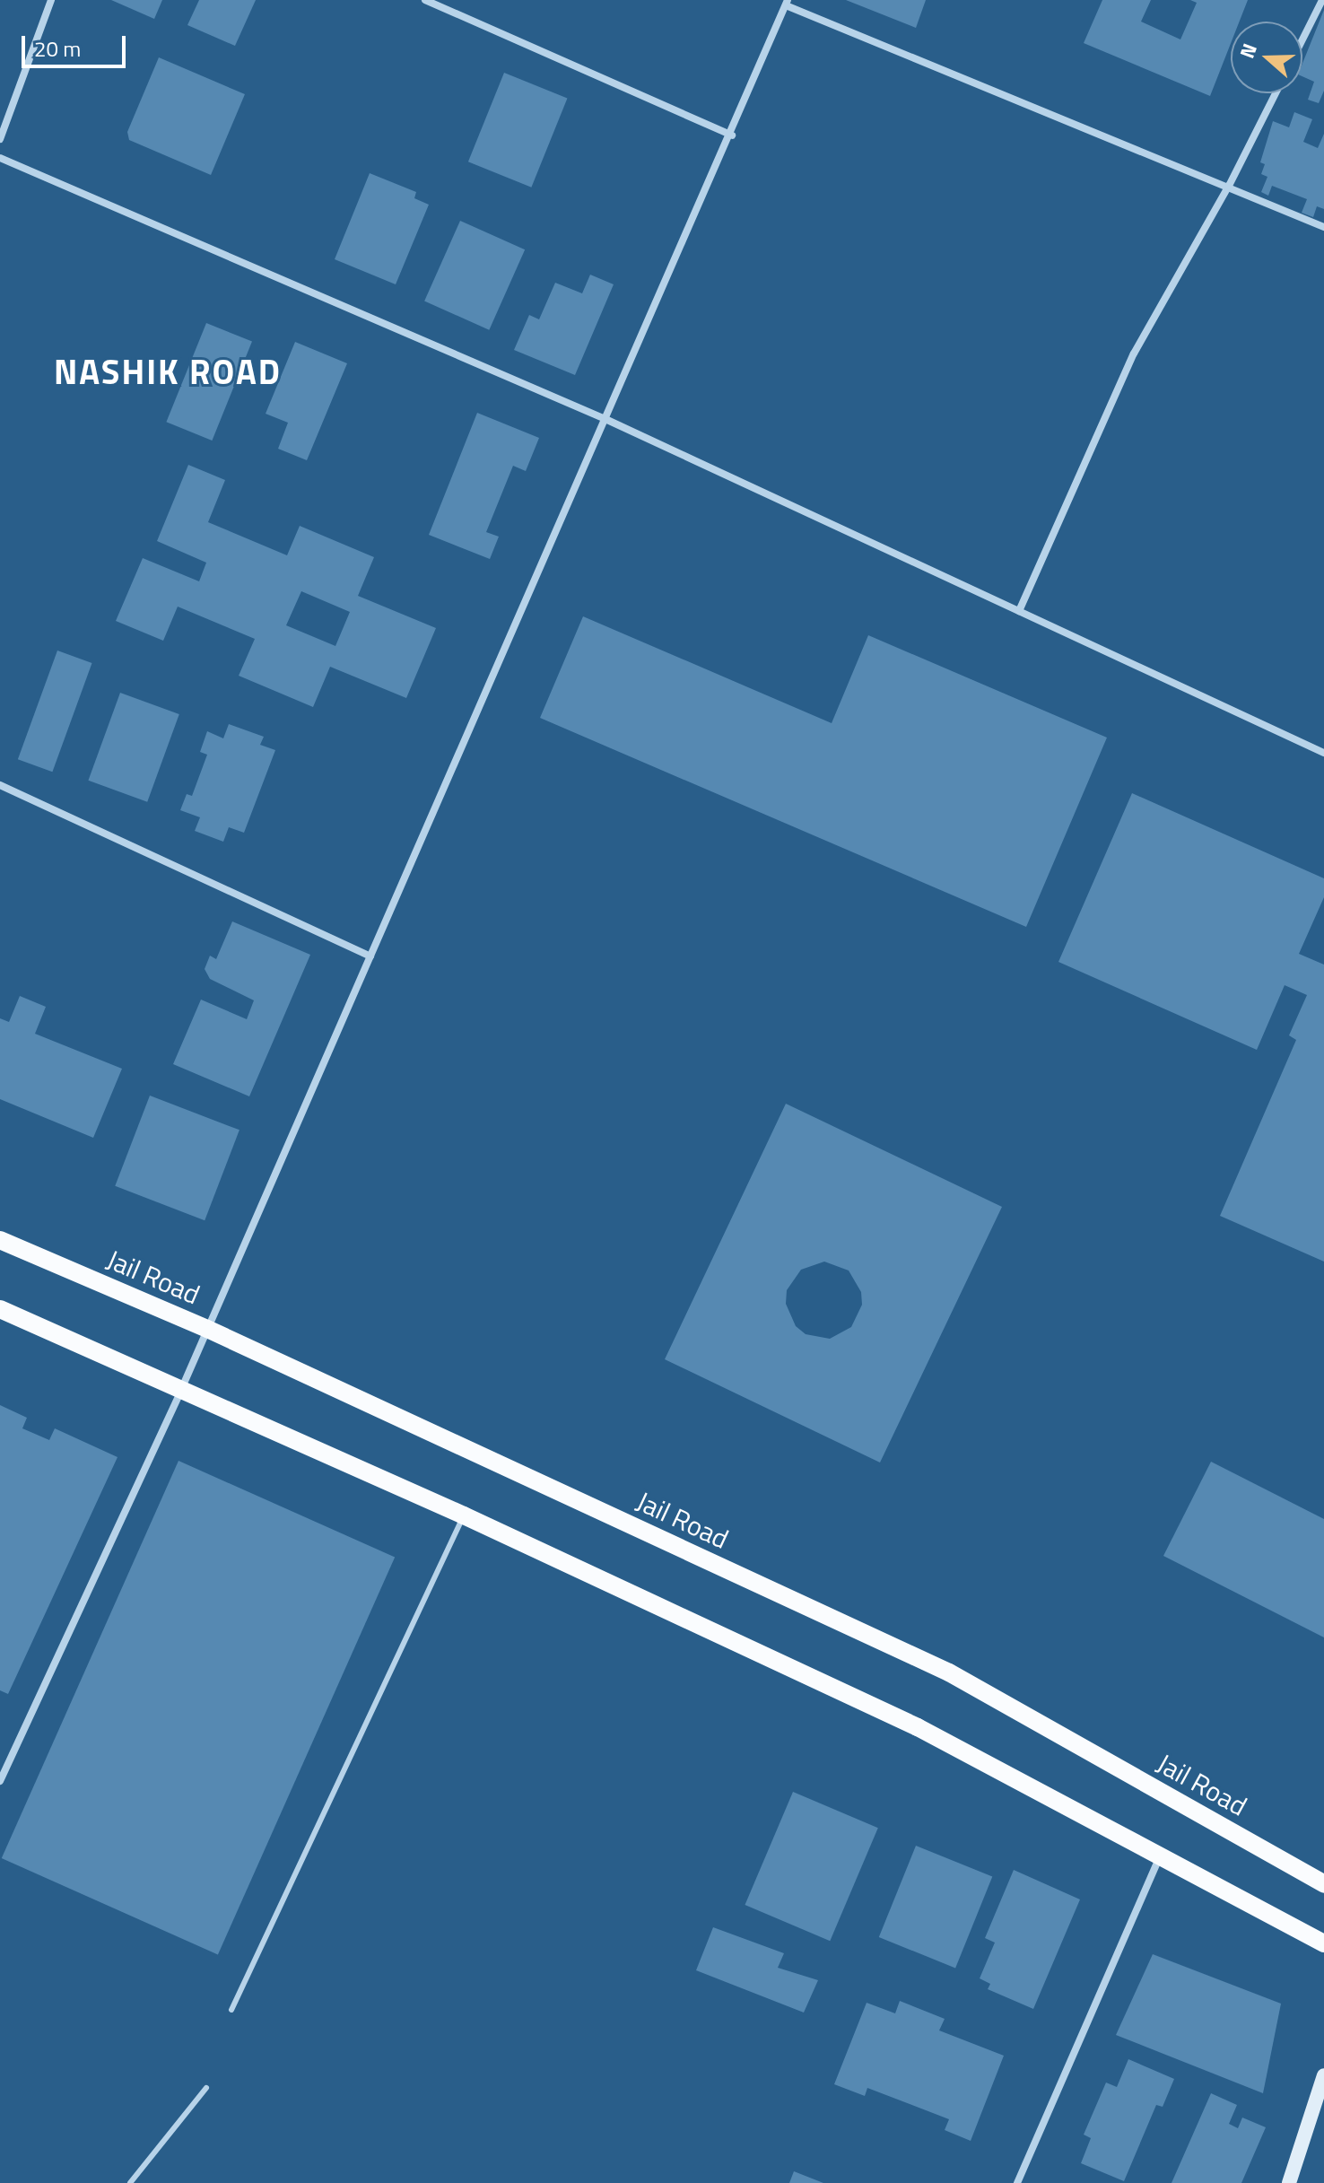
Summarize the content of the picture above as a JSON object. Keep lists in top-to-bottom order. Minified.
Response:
{"streets":{"main road":["Jail Road"]},"districts":["NASHIK ROAD"],"scale_bar":"20 m","north":"left"}
